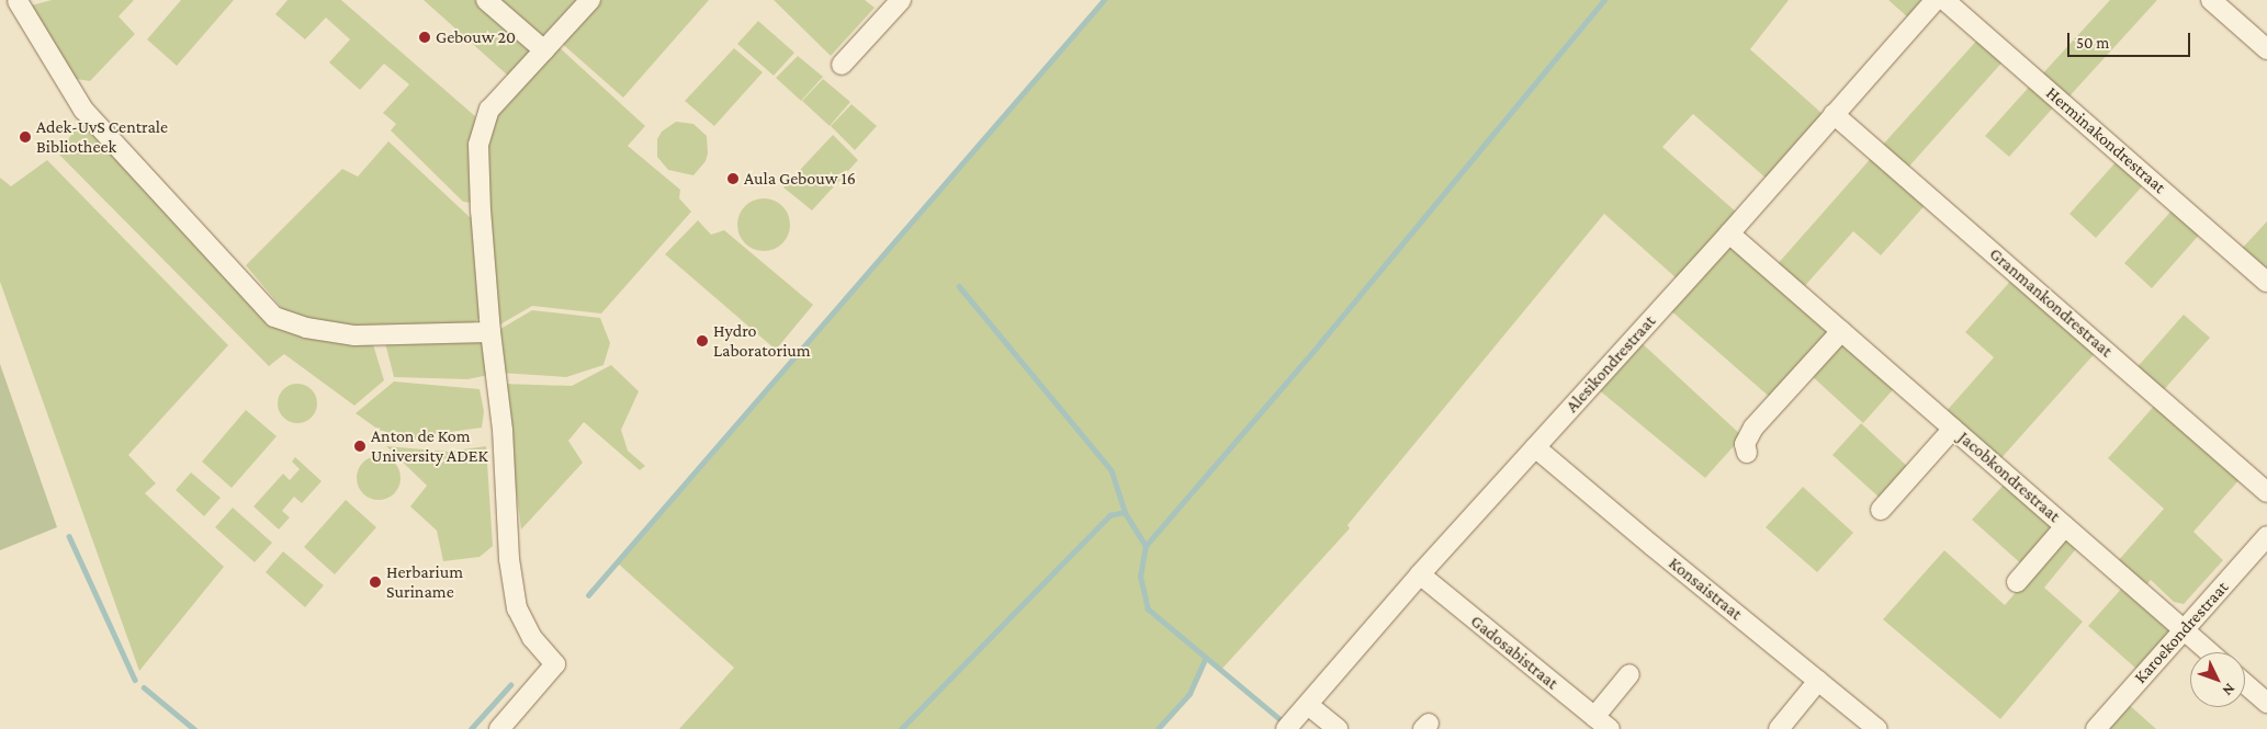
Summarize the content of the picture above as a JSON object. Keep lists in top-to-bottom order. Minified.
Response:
{"streets":{"street":["Herminakondrestraat","Granmankondrestraat","Alesikondrestraat","Jacobkondrestraat","Konsaistraat","Karoekondrestraat","Gadosabistraat"]},"crossings":[["Granmankondrestraat","Alesikondrestraat"],["Alesikondrestraat","Jacobkondrestraat"],["Alesikondrestraat","Konsaistraat"],["Alesikondrestraat","Gadosabistraat"],["Jacobkondrestraat","Karoekondrestraat"]],"places":["Gebouw 20","Adek-UvS Centrale Bibliotheek","Aula Gebouw 16","Hydro Laboratorium","Anton de Kom University ADEK","Herbarium Suriname"],"scale_bar":"50 m","north":"bottom right"}
